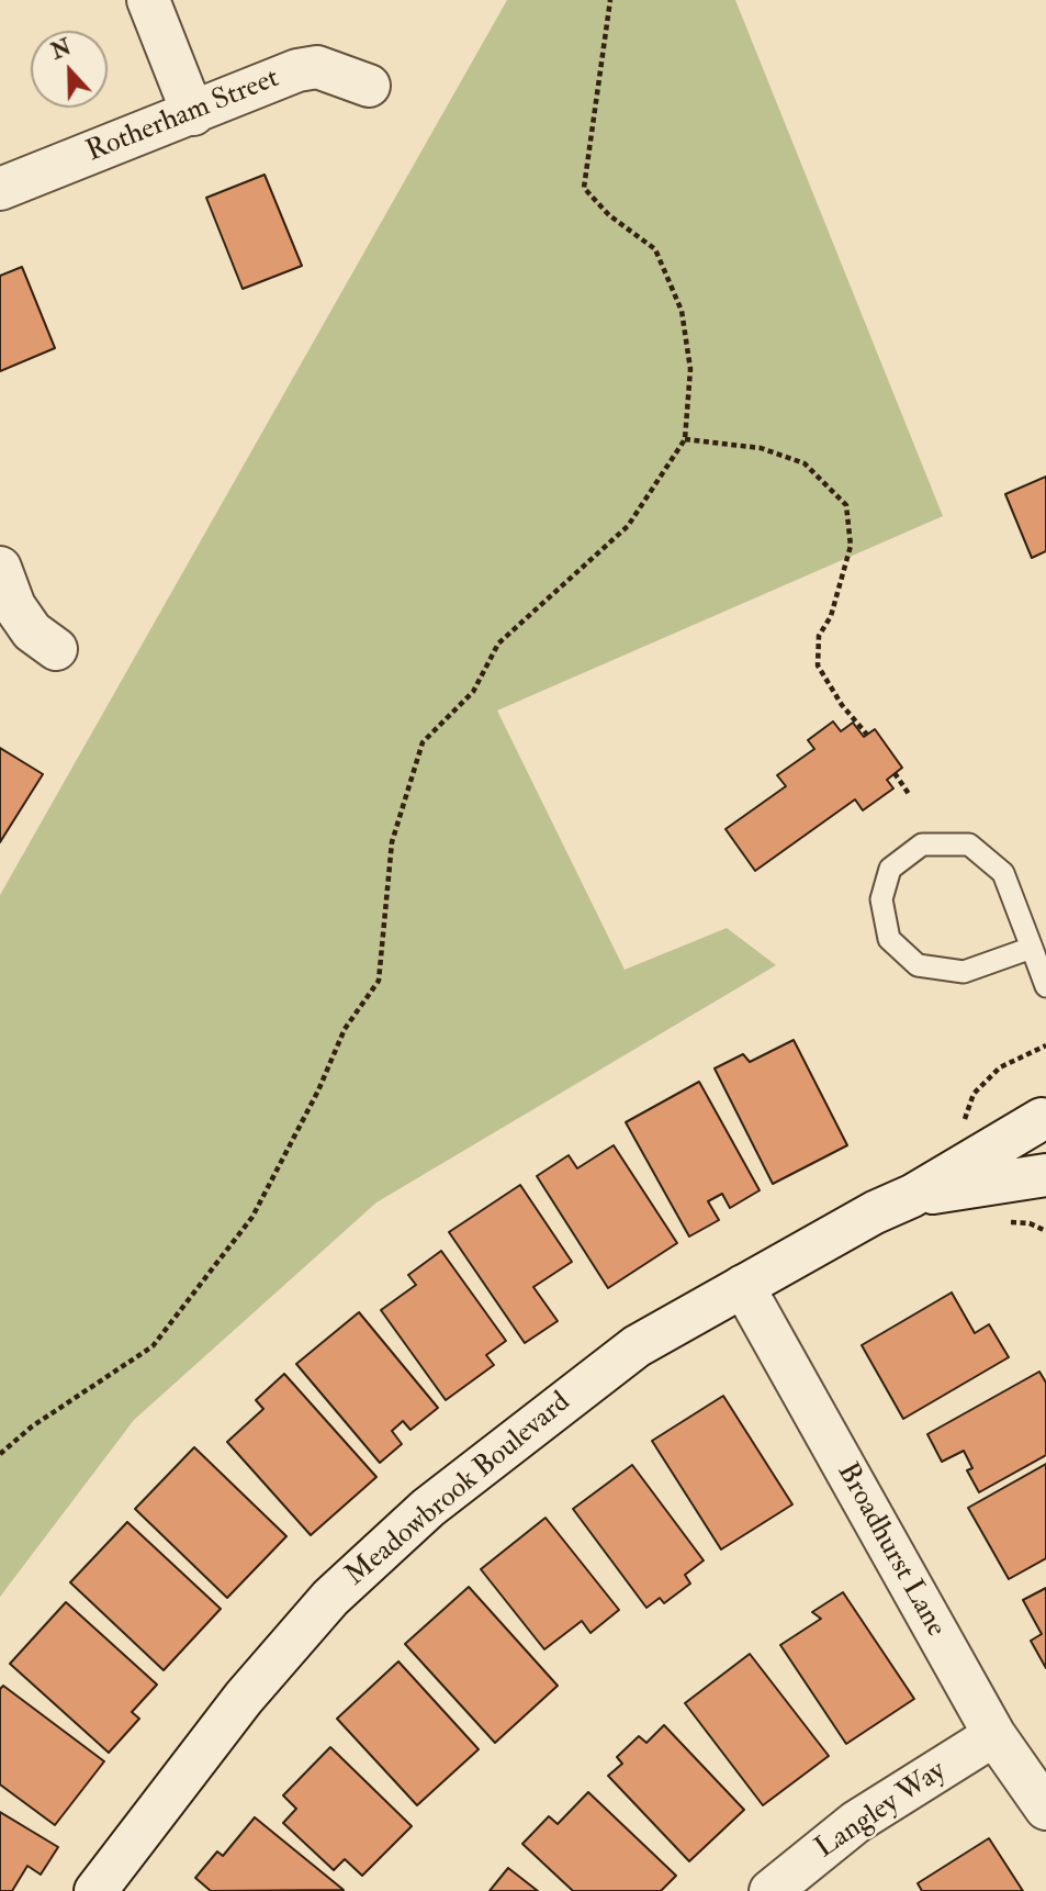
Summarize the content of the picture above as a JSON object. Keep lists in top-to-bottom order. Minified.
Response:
{"streets":{"street":["Rotherham Street","Meadowbrook Boulevard","Broadhurst Lane","Langley Way"]},"crossings":[["Meadowbrook Boulevard","Broadhurst Lane"],["Broadhurst Lane","Langley Way"]],"north":"top"}
